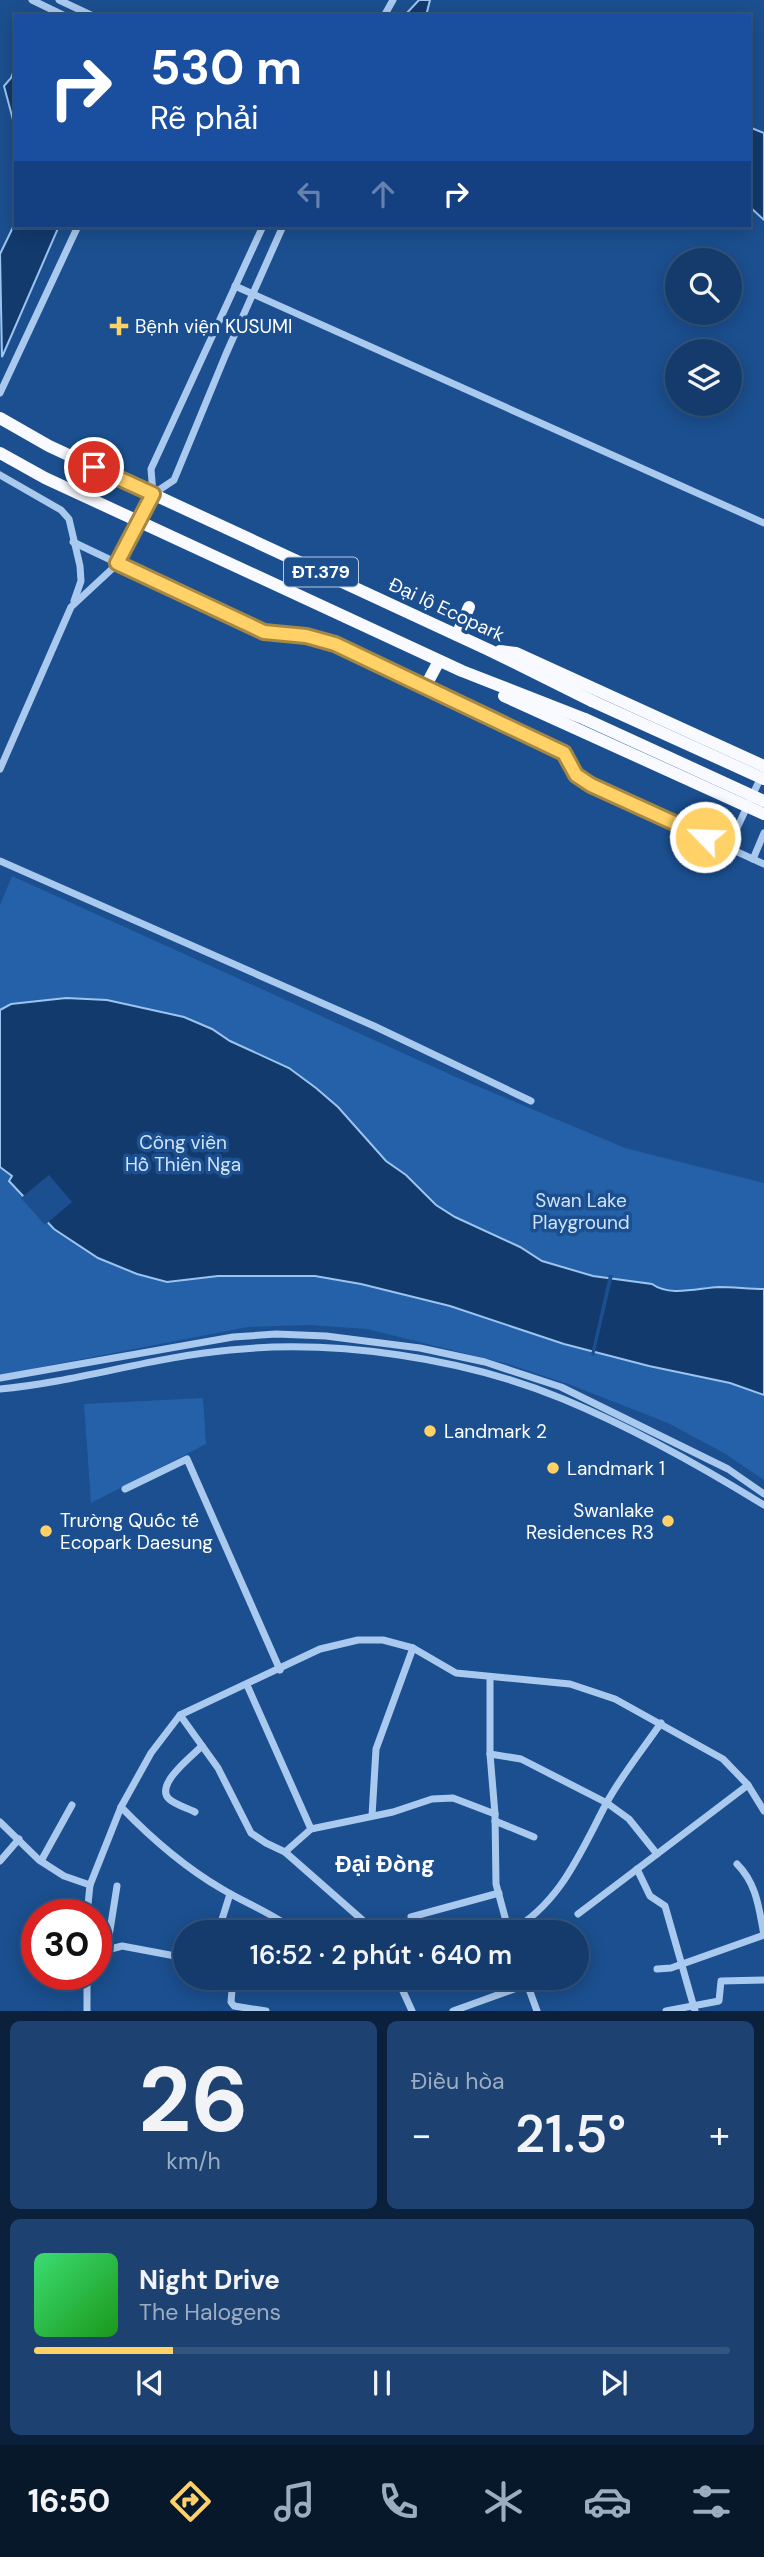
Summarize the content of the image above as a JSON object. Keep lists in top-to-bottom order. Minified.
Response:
{"streets":{"highway":["ĐT.379","Đại lộ Ecopark"]},"districts":["Đại Đòng"],"parks":["Công viên Hồ Thiên Nga","Swan Lake Playground"],"places":{"health":["Bệnh viện KUSUMI"],"other":["Landmark 2","Landmark 1","Swanlake Residences R3","Trường Quốc tế Ecopark Daesung"]},"page":{"turn":["530 m","Rẽ phải"],"limit":"30","trip":"16:52 · 2 phút · 640 m","tile":[["26","km/h"],"Điều hòa"],"heat":["−","21.5°","+"],"song":["Night Drive","The Halogens"],"tabs":"16:50"}}
